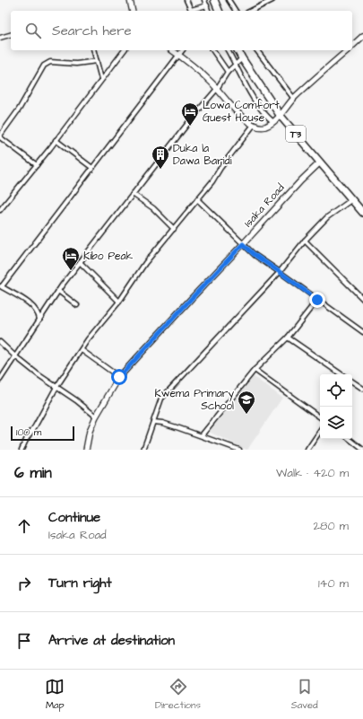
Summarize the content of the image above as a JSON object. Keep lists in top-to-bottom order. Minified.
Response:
{"streets":{"highway":["T3"],"street":["Isaka Road"]},"crossings":[["T3","Isaka Road"]],"places":{"hotel":["Lowa Comfort Guest House","Kibo Peak"],"building":["Duka la Dawa Baridi"],"school or university":["Kwema Primary School"]},"scale_bar":"100 m","page":{"search":"Search here","scale":"100 m","heading":["6 min","Walk · 420 m"],"list":[["Continue","Isaka Road","280 m"],["Turn right","140 m"],"Arrive at destination"],"nav":["Map","Directions","Saved"]}}
